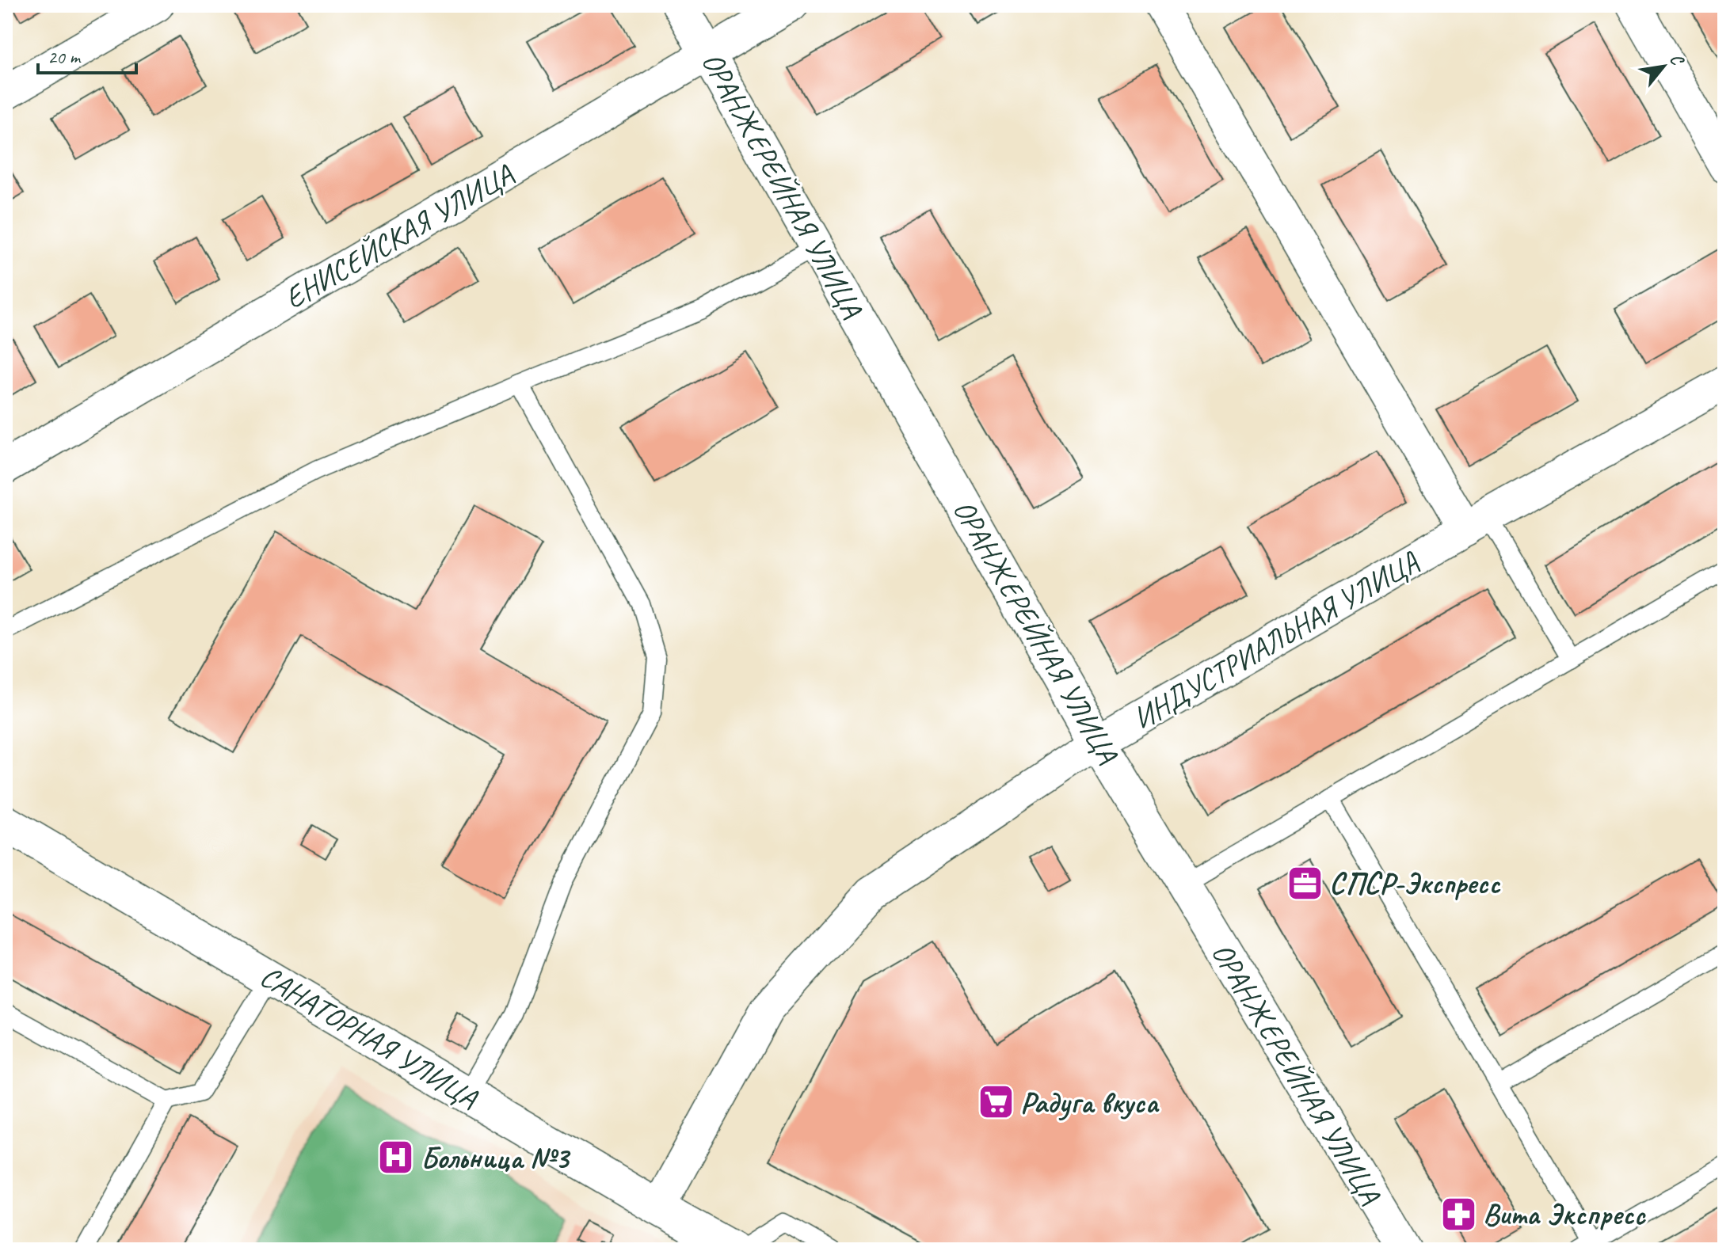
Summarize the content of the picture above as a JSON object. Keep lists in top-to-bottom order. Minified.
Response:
{"streets":{"main road":["ОРАНЖЕРЕЙНАЯ УЛИЦА","САНАТОРНАЯ УЛИЦА"],"street":["ЕНИСЕЙСКАЯ УЛИЦА","ИНДУСТРИАЛЬНАЯ УЛИЦА"]},"crossings":[["ОРАНЖЕРЕЙНАЯ УЛИЦА","ЕНИСЕЙСКАЯ УЛИЦА"],["ОРАНЖЕРЕЙНАЯ УЛИЦА","ИНДУСТРИАЛЬНАЯ УЛИЦА"],["ИНДУСТРИАЛЬНАЯ УЛИЦА","САНАТОРНАЯ УЛИЦА"]],"places":{"office":["СПСР-Экспресс"],"supermarket":["Радуга вкуса"],"hospital":["Больница №3"],"pharmacy":["Вита Экспресс"]},"scale_bar":"20 m","north":"top right"}
